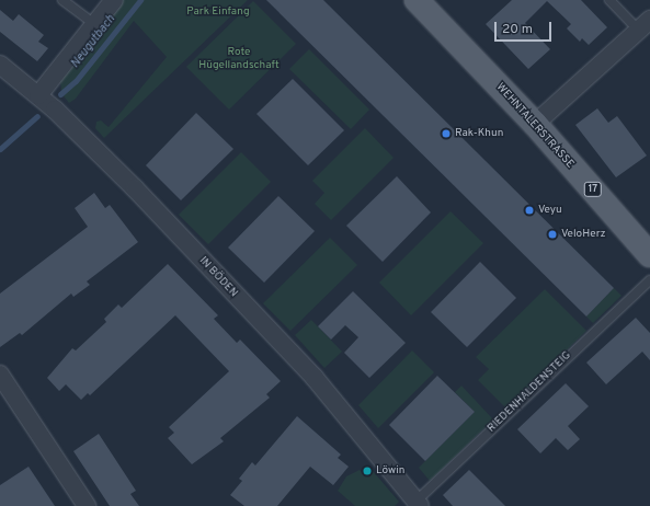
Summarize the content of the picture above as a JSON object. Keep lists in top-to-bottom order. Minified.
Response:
{"streets":{"main road":["WEHNTALERSTRASSE","17"],"street":["IN BÖDEN"],"lane":["RIEDENHALDENSTEIG"]},"crossings":[["IN BÖDEN","RIEDENHALDENSTEIG"]],"water":["Neugutbach"],"parks":["Park Einfang","Rote Hügellandschaft"],"places":["Rak-Khun","Veyu","VeloHerz","Löwin"],"scale_bar":"20 m"}
